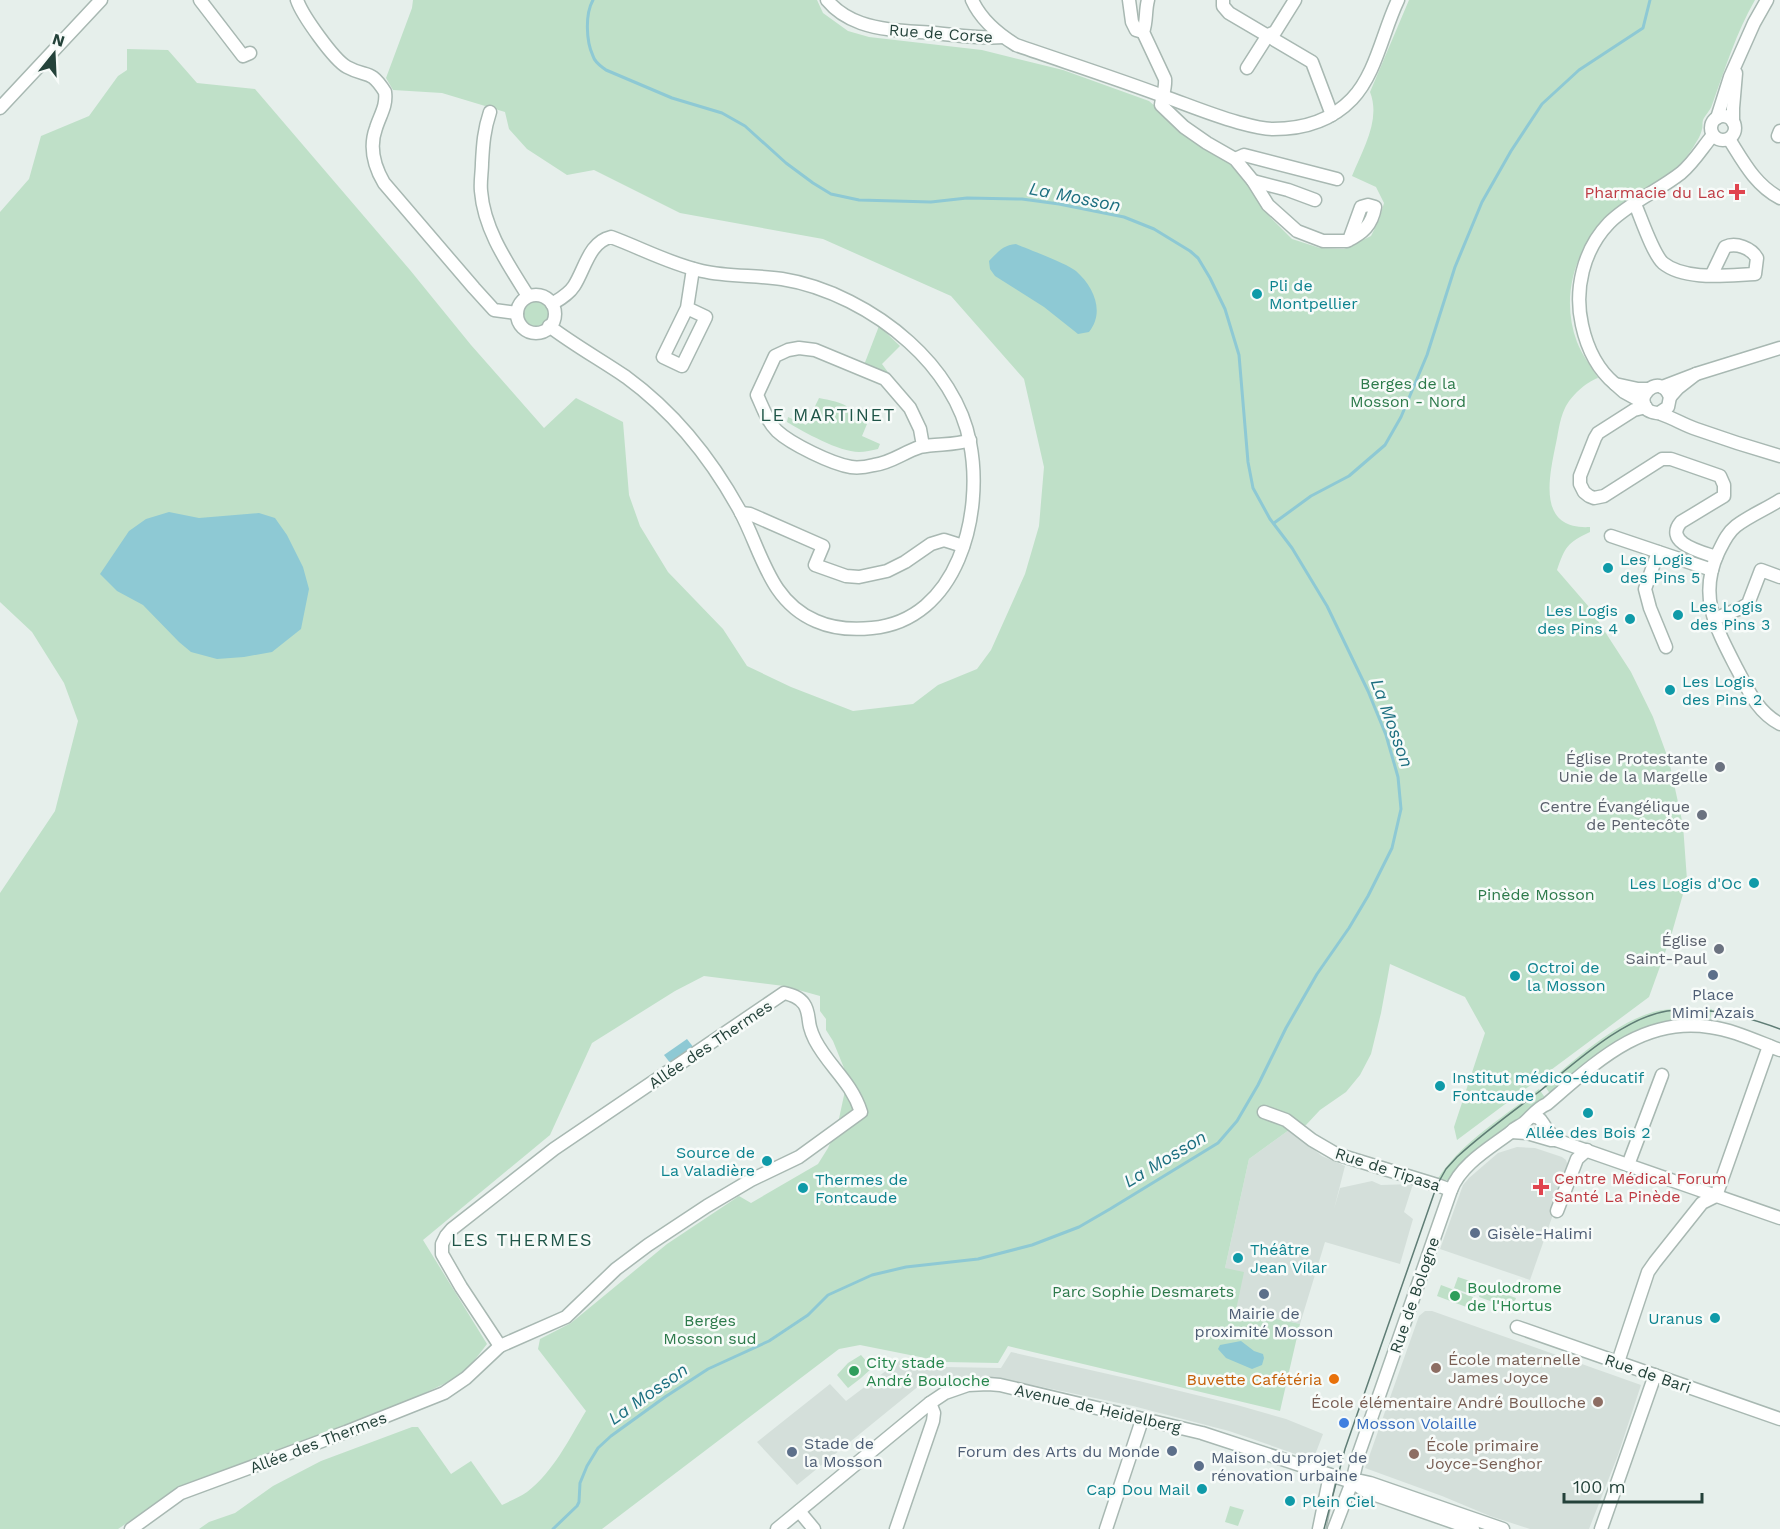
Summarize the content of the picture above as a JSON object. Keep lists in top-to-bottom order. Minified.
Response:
{"streets":{"street":["Rue de Corse","Allée des Thermes","Rue de Tipasa","Rue de Bologne","Rue de Bari","Avenue de Heidelberg"]},"crossings":[["Rue de Tipasa","Rue de Bologne"],["Rue de Bologne","Avenue de Heidelberg"]],"districts":["LE MARTINET","LES THERMES"],"water":["La Mosson"],"parks":["Berges de la Mosson - Nord","Pinède Mosson","Parc Sophie Desmarets","Berges Mosson sud"],"places":{"health":["Pharmacie du Lac","Centre Médical Forum Santé La Pinède"],"other":["Pli de Montpellier","Les Logis des Pins 5","Les Logis des Pins 3","Les Logis des Pins 4","Les Logis des Pins 2","Église Protestante Unie de la Margelle","Centre Évangélique de Pentecôte","Les Logis d'Oc","Église Saint-Paul","Place Mimi Azais","Octroi de la Mosson","Institut médico-éducatif Fontcaude","Allée des Bois 2","Source de La Valadière","Thermes de Fontcaude","Gisèle-Halimi","Théâtre Jean Vilar","Mairie de proximité Mosson","Boulodrome de l'Hortus","Uranus","École maternelle James Joyce","City stade André Bouloche","Buvette Cafétéria","École élémentaire André Boulloche","Mosson Volaille","Forum des Arts du Monde","Stade de la Mosson","École primaire Joyce-Senghor","Maison du projet de rénovation urbaine","Cap Dou Mail","Plein Ciel"]},"scale_bar":"100 m","north":"top"}
